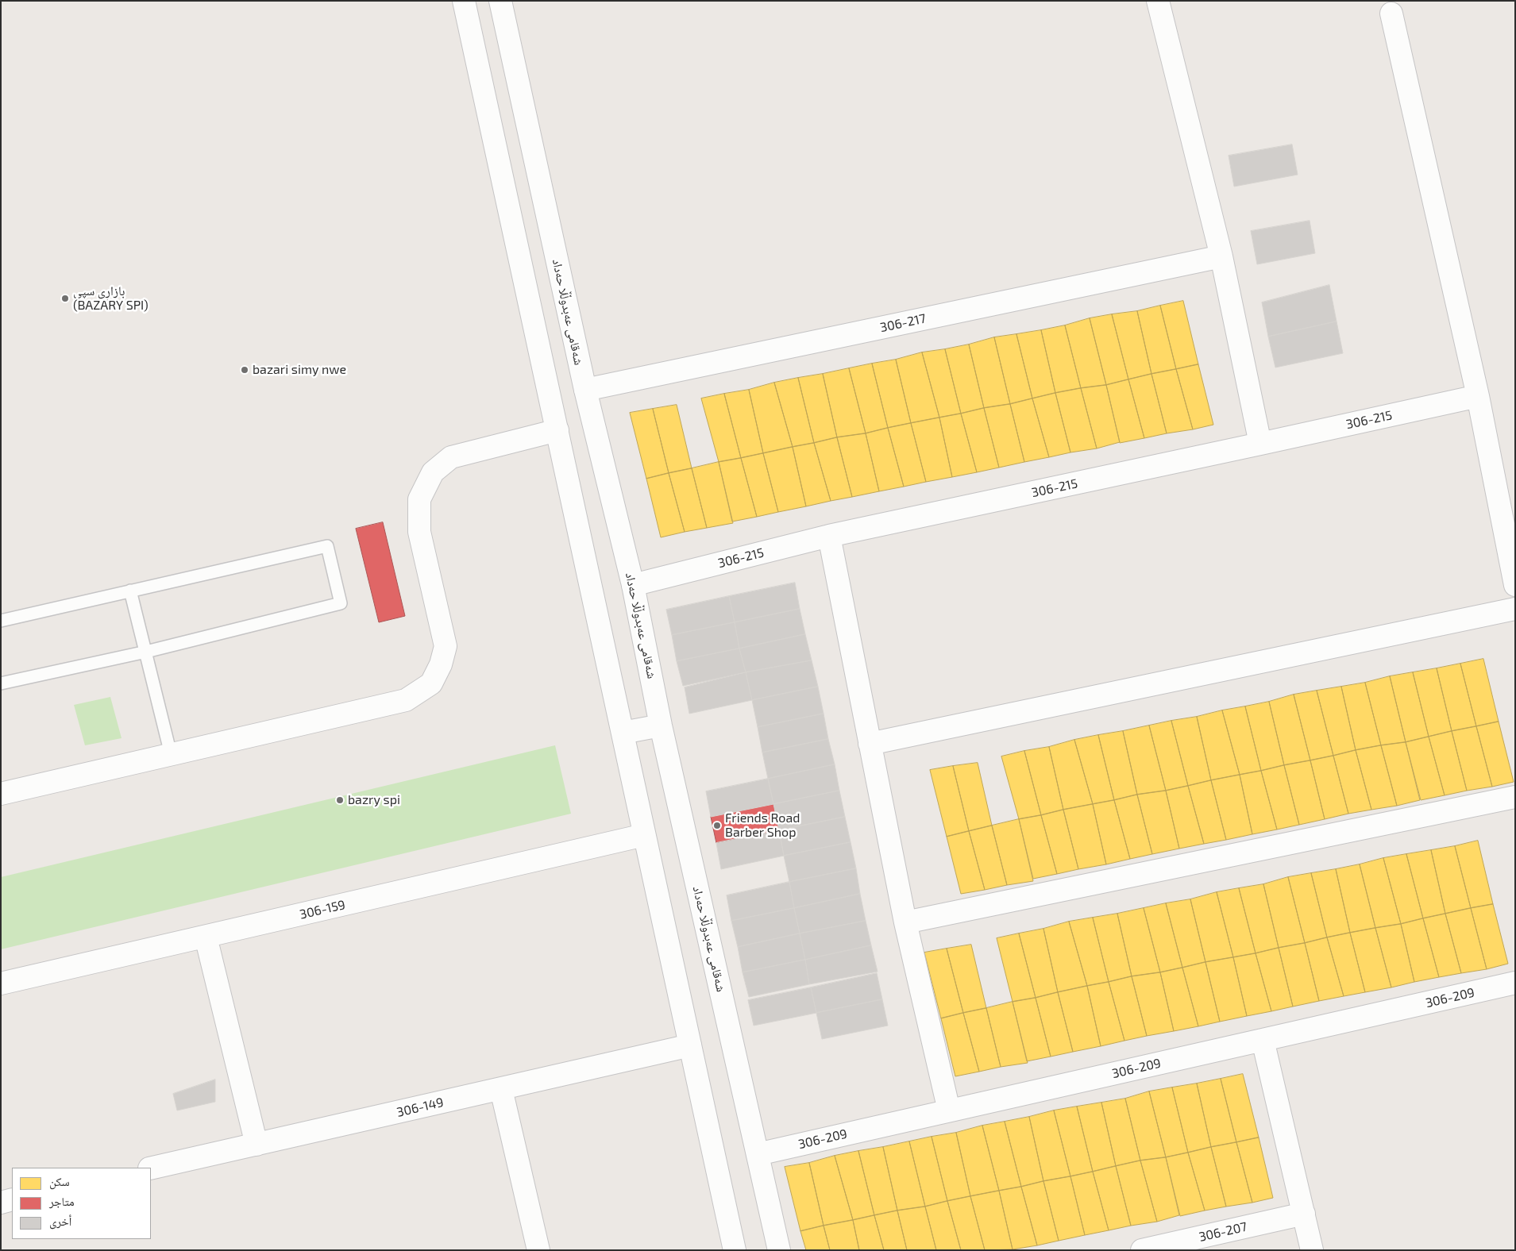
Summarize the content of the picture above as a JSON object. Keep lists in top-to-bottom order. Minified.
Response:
{"streets":{"street":["شەقامی عەبدوڵڵا حەداد","306-217","306-215","306-159","306-209","306-149","306-207"]},"crossings":[["شەقامی عەبدوڵڵا حەداد","306-217"],["شەقامی عەبدوڵڵا حەداد","306-215"],["شەقامی عەبدوڵڵا حەداد","306-209"]],"places":["بازاڕی سپی (BAZARY SPI)","bazari simy nwe","bazry spi","Friends Road Barber Shop"],"legend":["سكن","متاجر","أخرى"]}
